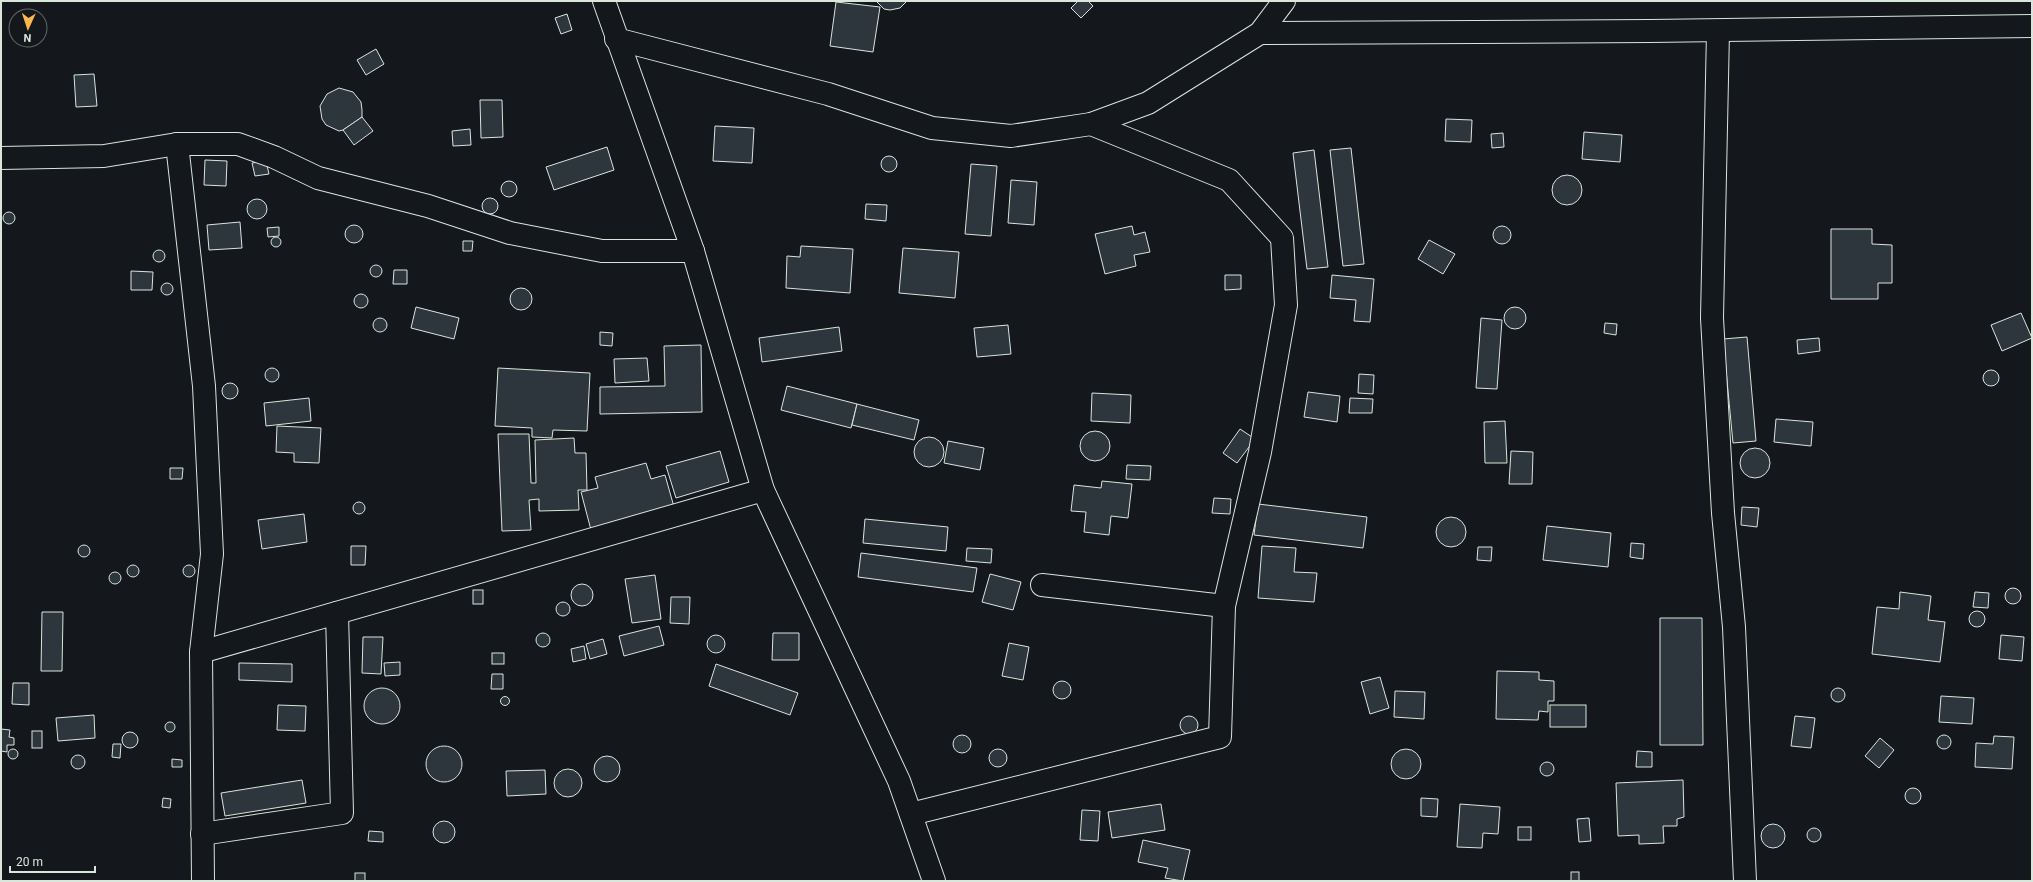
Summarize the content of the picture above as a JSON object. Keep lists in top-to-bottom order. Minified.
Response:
{"scale_bar":"20 m","north":"bottom"}
